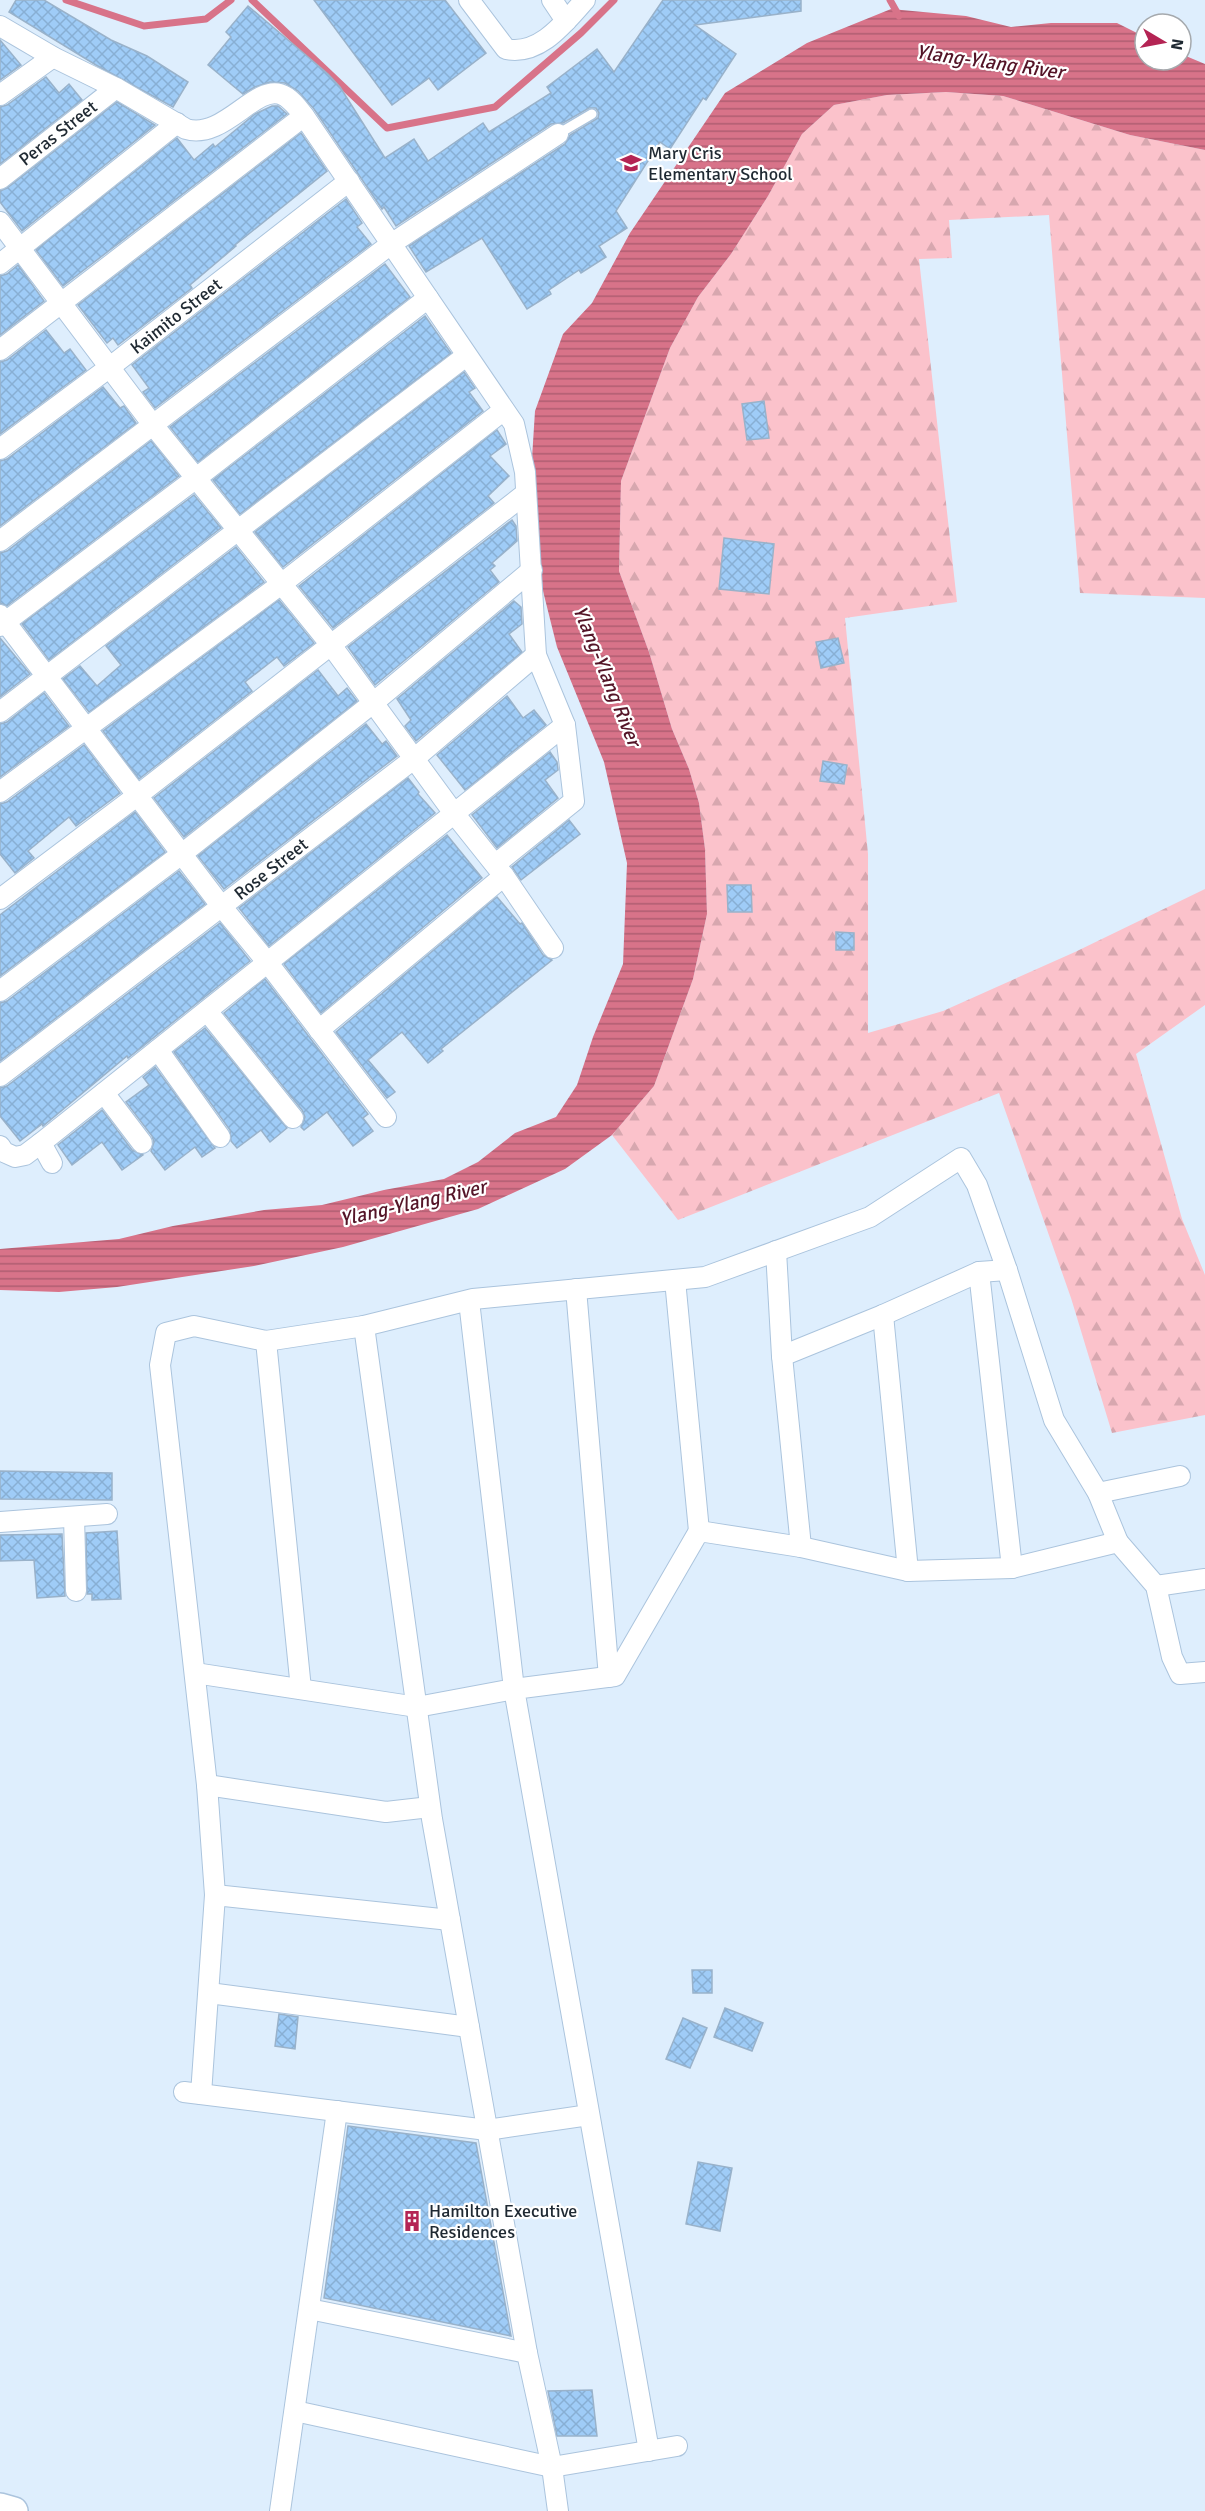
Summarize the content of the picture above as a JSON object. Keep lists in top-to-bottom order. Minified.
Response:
{"streets":{"street":["Peras Street","Kaimito Street","Rose Street"]},"water":["Ylang-Ylang River"],"places":{"school or university":["Mary Cris Elementary School"],"building":["Hamilton Executive Residences"]},"north":"right"}
